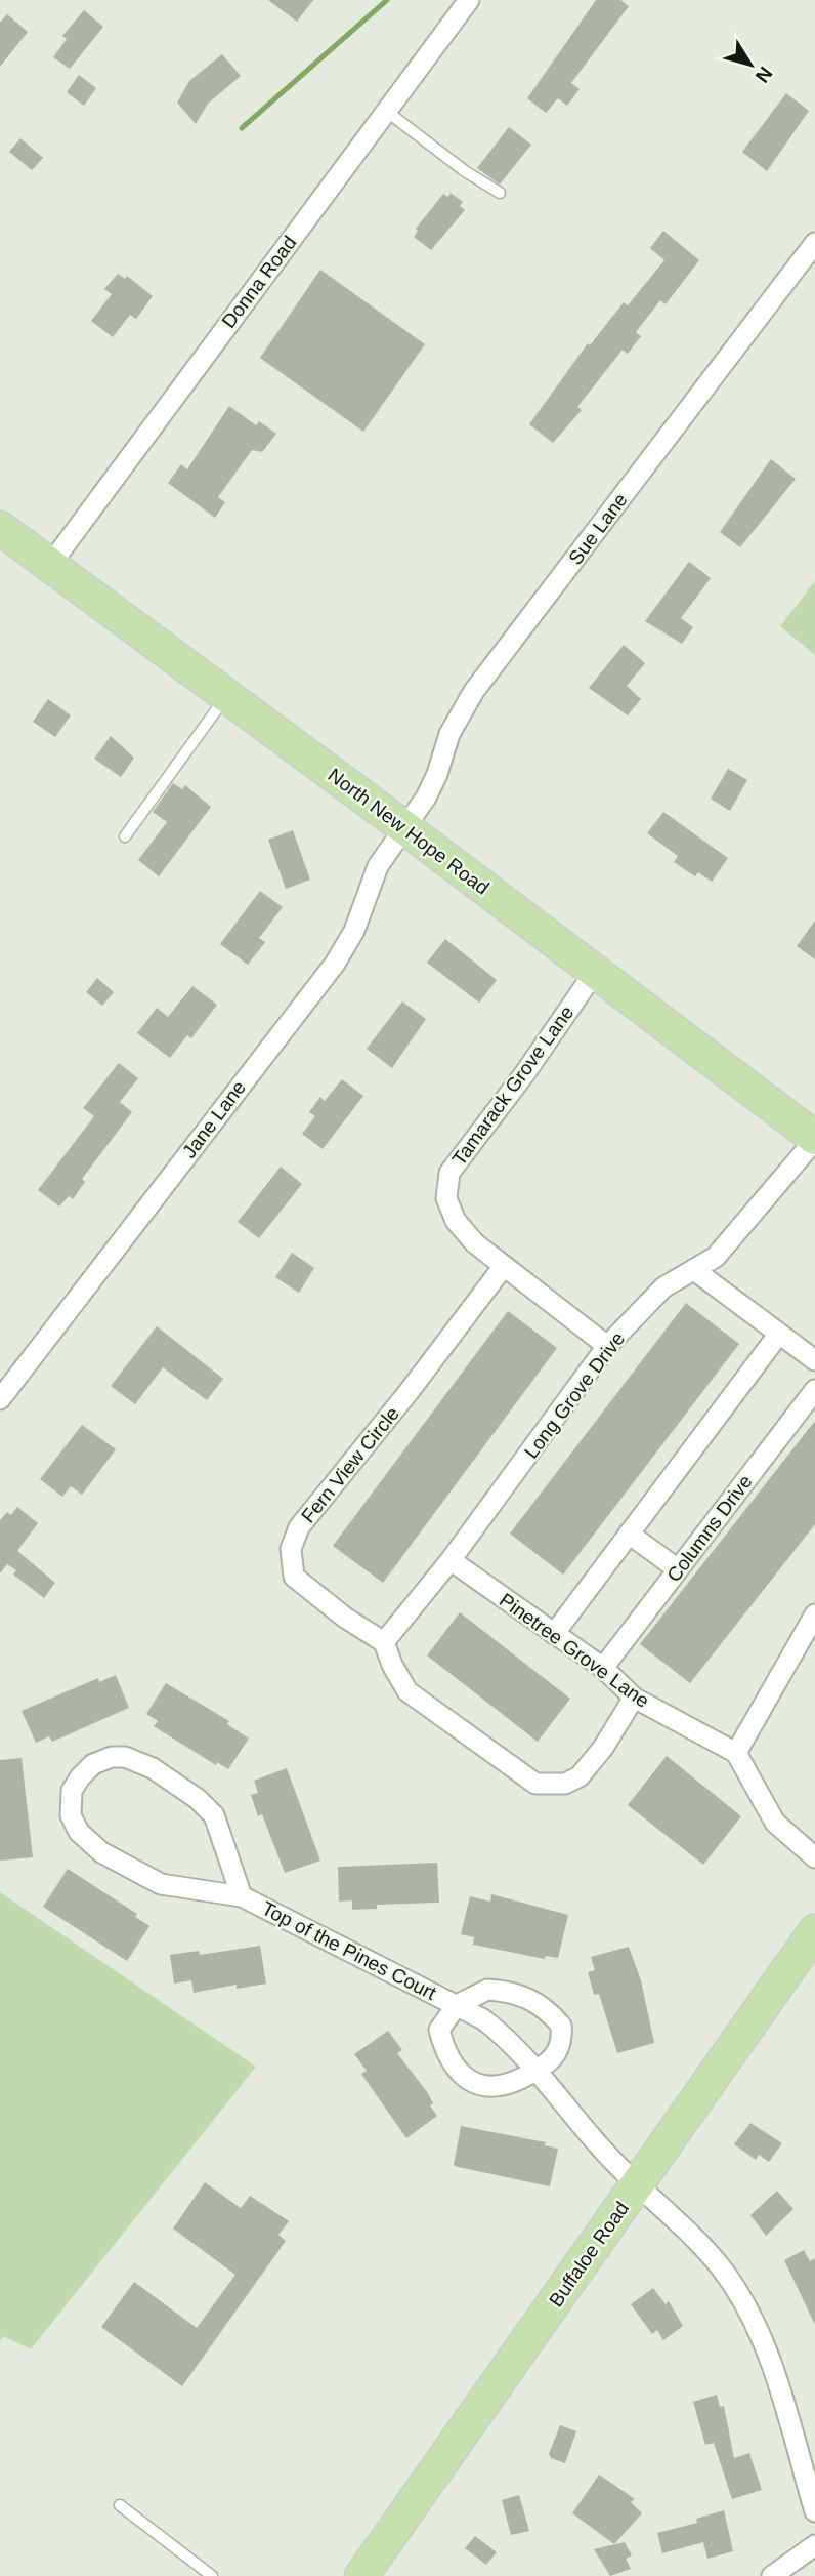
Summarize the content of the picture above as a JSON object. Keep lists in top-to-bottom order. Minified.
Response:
{"streets":{"main road":["North New Hope Road","Buffaloe Road"],"street":["Donna Road","Sue Lane","Tamarack Grove Lane","Jane Lane","Long Grove Drive","Fern View Circle","Columns Drive","Pinetree Grove Lane","Top of the Pines Court"]},"crossings":[["Donna Road","North New Hope Road"],["Sue Lane","North New Hope Road"],["Sue Lane","Jane Lane"],["North New Hope Road","Tamarack Grove Lane"],["North New Hope Road","Jane Lane"],["North New Hope Road","Long Grove Drive"],["Tamarack Grove Lane","Long Grove Drive"],["Tamarack Grove Lane","Fern View Circle"],["Long Grove Drive","Fern View Circle"],["Long Grove Drive","Pinetree Grove Lane"],["Columns Drive","Pinetree Grove Lane"],["Top of the Pines Court","Buffaloe Road"]],"north":"bottom right"}
